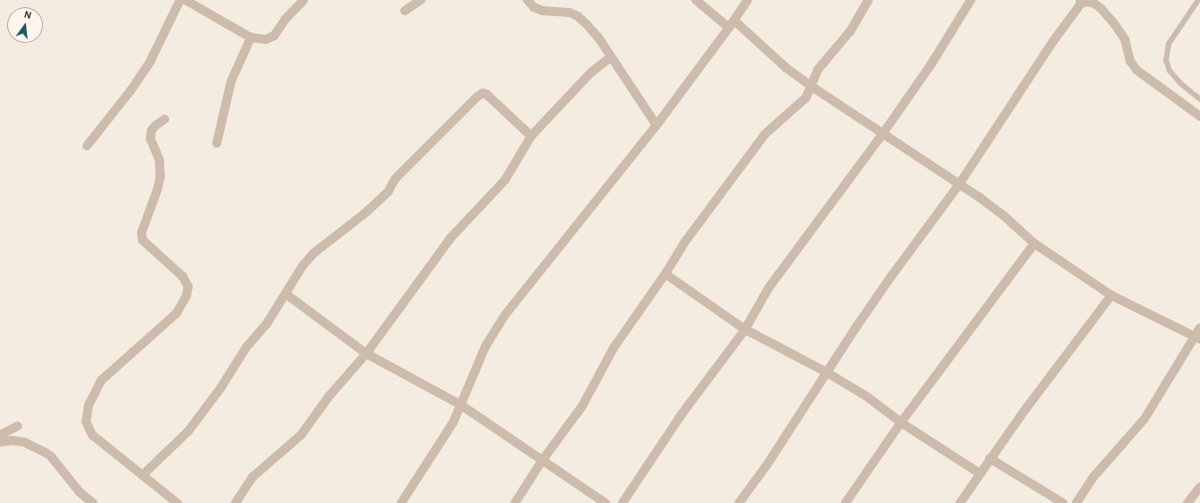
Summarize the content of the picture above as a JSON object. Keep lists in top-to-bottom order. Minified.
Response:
{"north":"top"}
